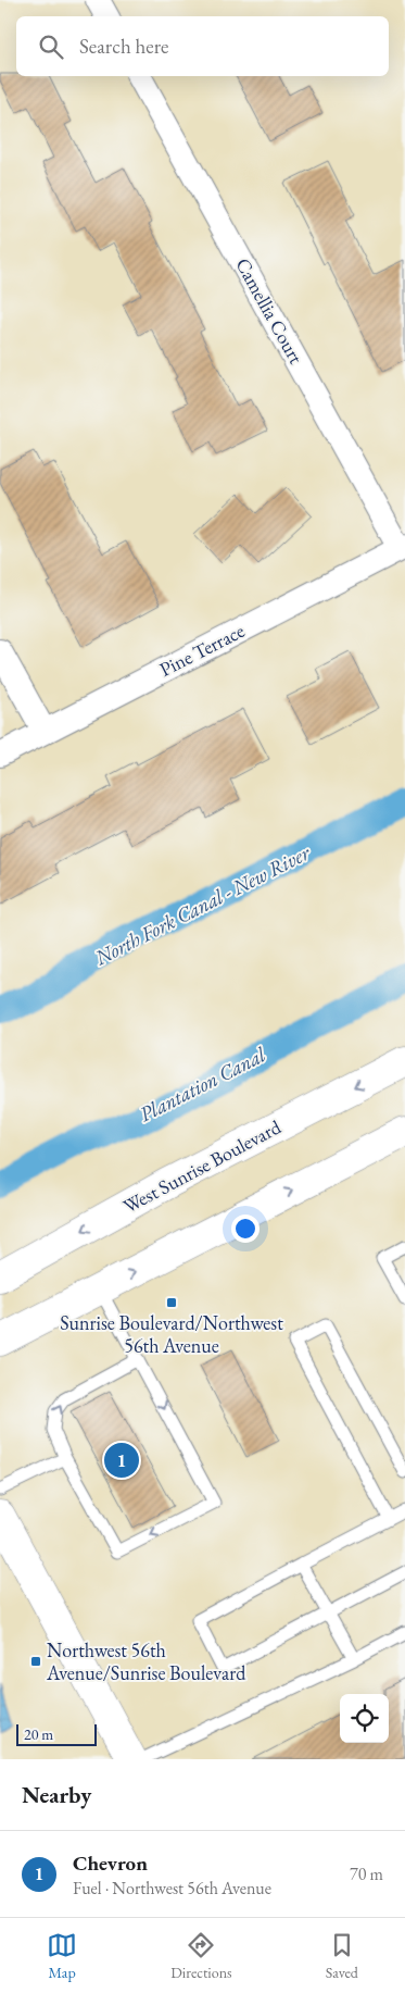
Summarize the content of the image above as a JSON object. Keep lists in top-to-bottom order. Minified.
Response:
{"streets":{"main road":["West Sunrise Boulevard"],"street":["Camellia Court","Pine Terrace"]},"crossings":[["Camellia Court","Pine Terrace"]],"water":["North Fork Canal - New River","Plantation Canal"],"places":{"transit":["Sunrise Boulevard/Northwest 56th Avenue","Northwest 56th Avenue/Sunrise Boulevard"]},"scale_bar":"20 m","page":{"search":"Search here","pins":"1","scale":"20 m","heading":"Nearby","list":[{"mark":"1","name":"Chevron","note":"Fuel · Northwest 56th Avenue","value":"70 m"}],"nav":["Map","Directions","Saved"]}}
